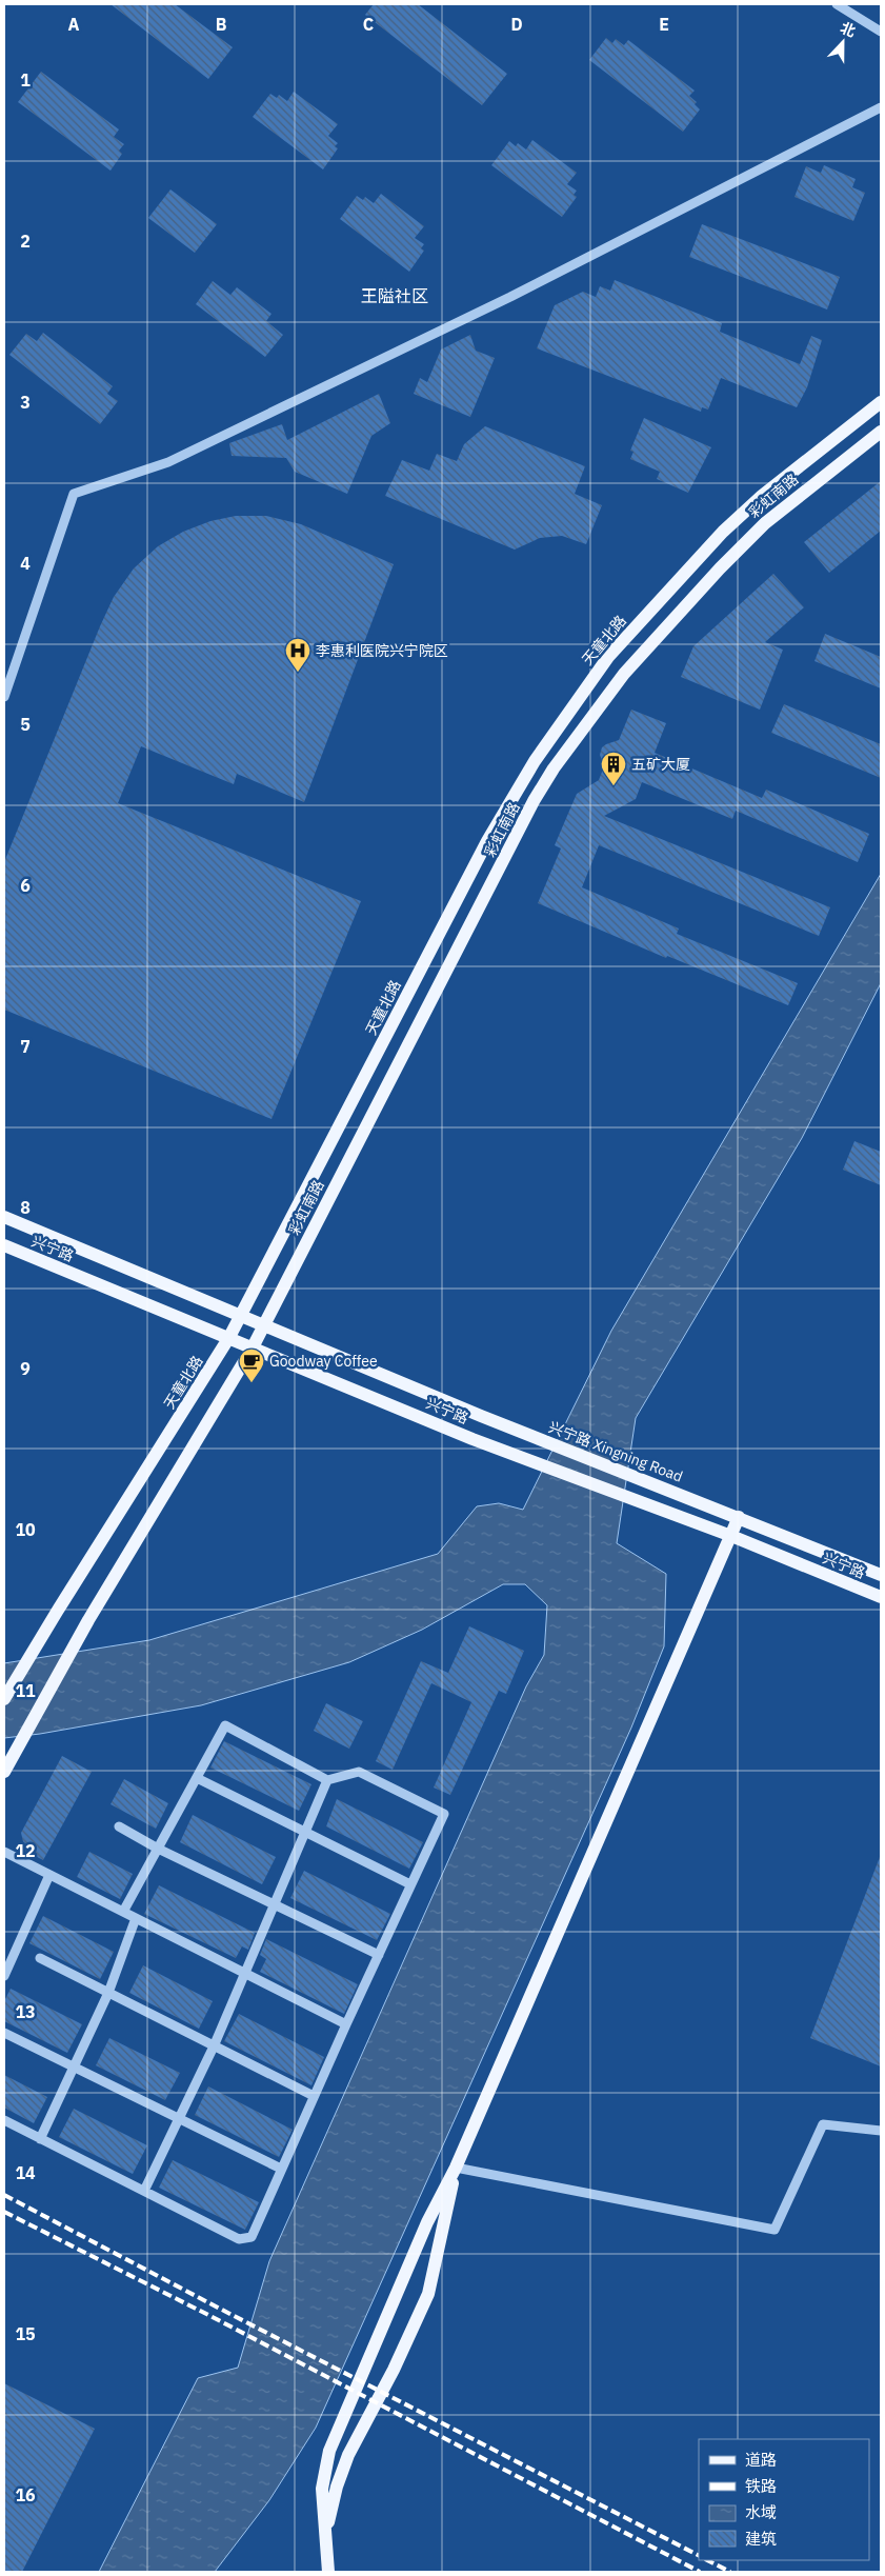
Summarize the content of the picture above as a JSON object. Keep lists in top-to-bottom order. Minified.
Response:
{"streets":{"main road":["彩虹南路","天童北路","兴宁路","兴宁路 Xingning Road"]},"crossings":[["彩虹南路","兴宁路"],["天童北路","兴宁路"],["兴宁路","兴宁路 Xingning Road"]],"districts":["王隘社区"],"places":{"hospital":["李惠利医院兴宁院区"],"building":["五矿大厦"],"cafe":["Goodway Coffee"]},"legend":["道路","铁路","水域","建筑"],"north":"top","grid":{"columns":["A","B","C","D","E"],"rows":["1","2","3","4","5","6","7","8","9","10","11","12","13","14","15","16"]}}
